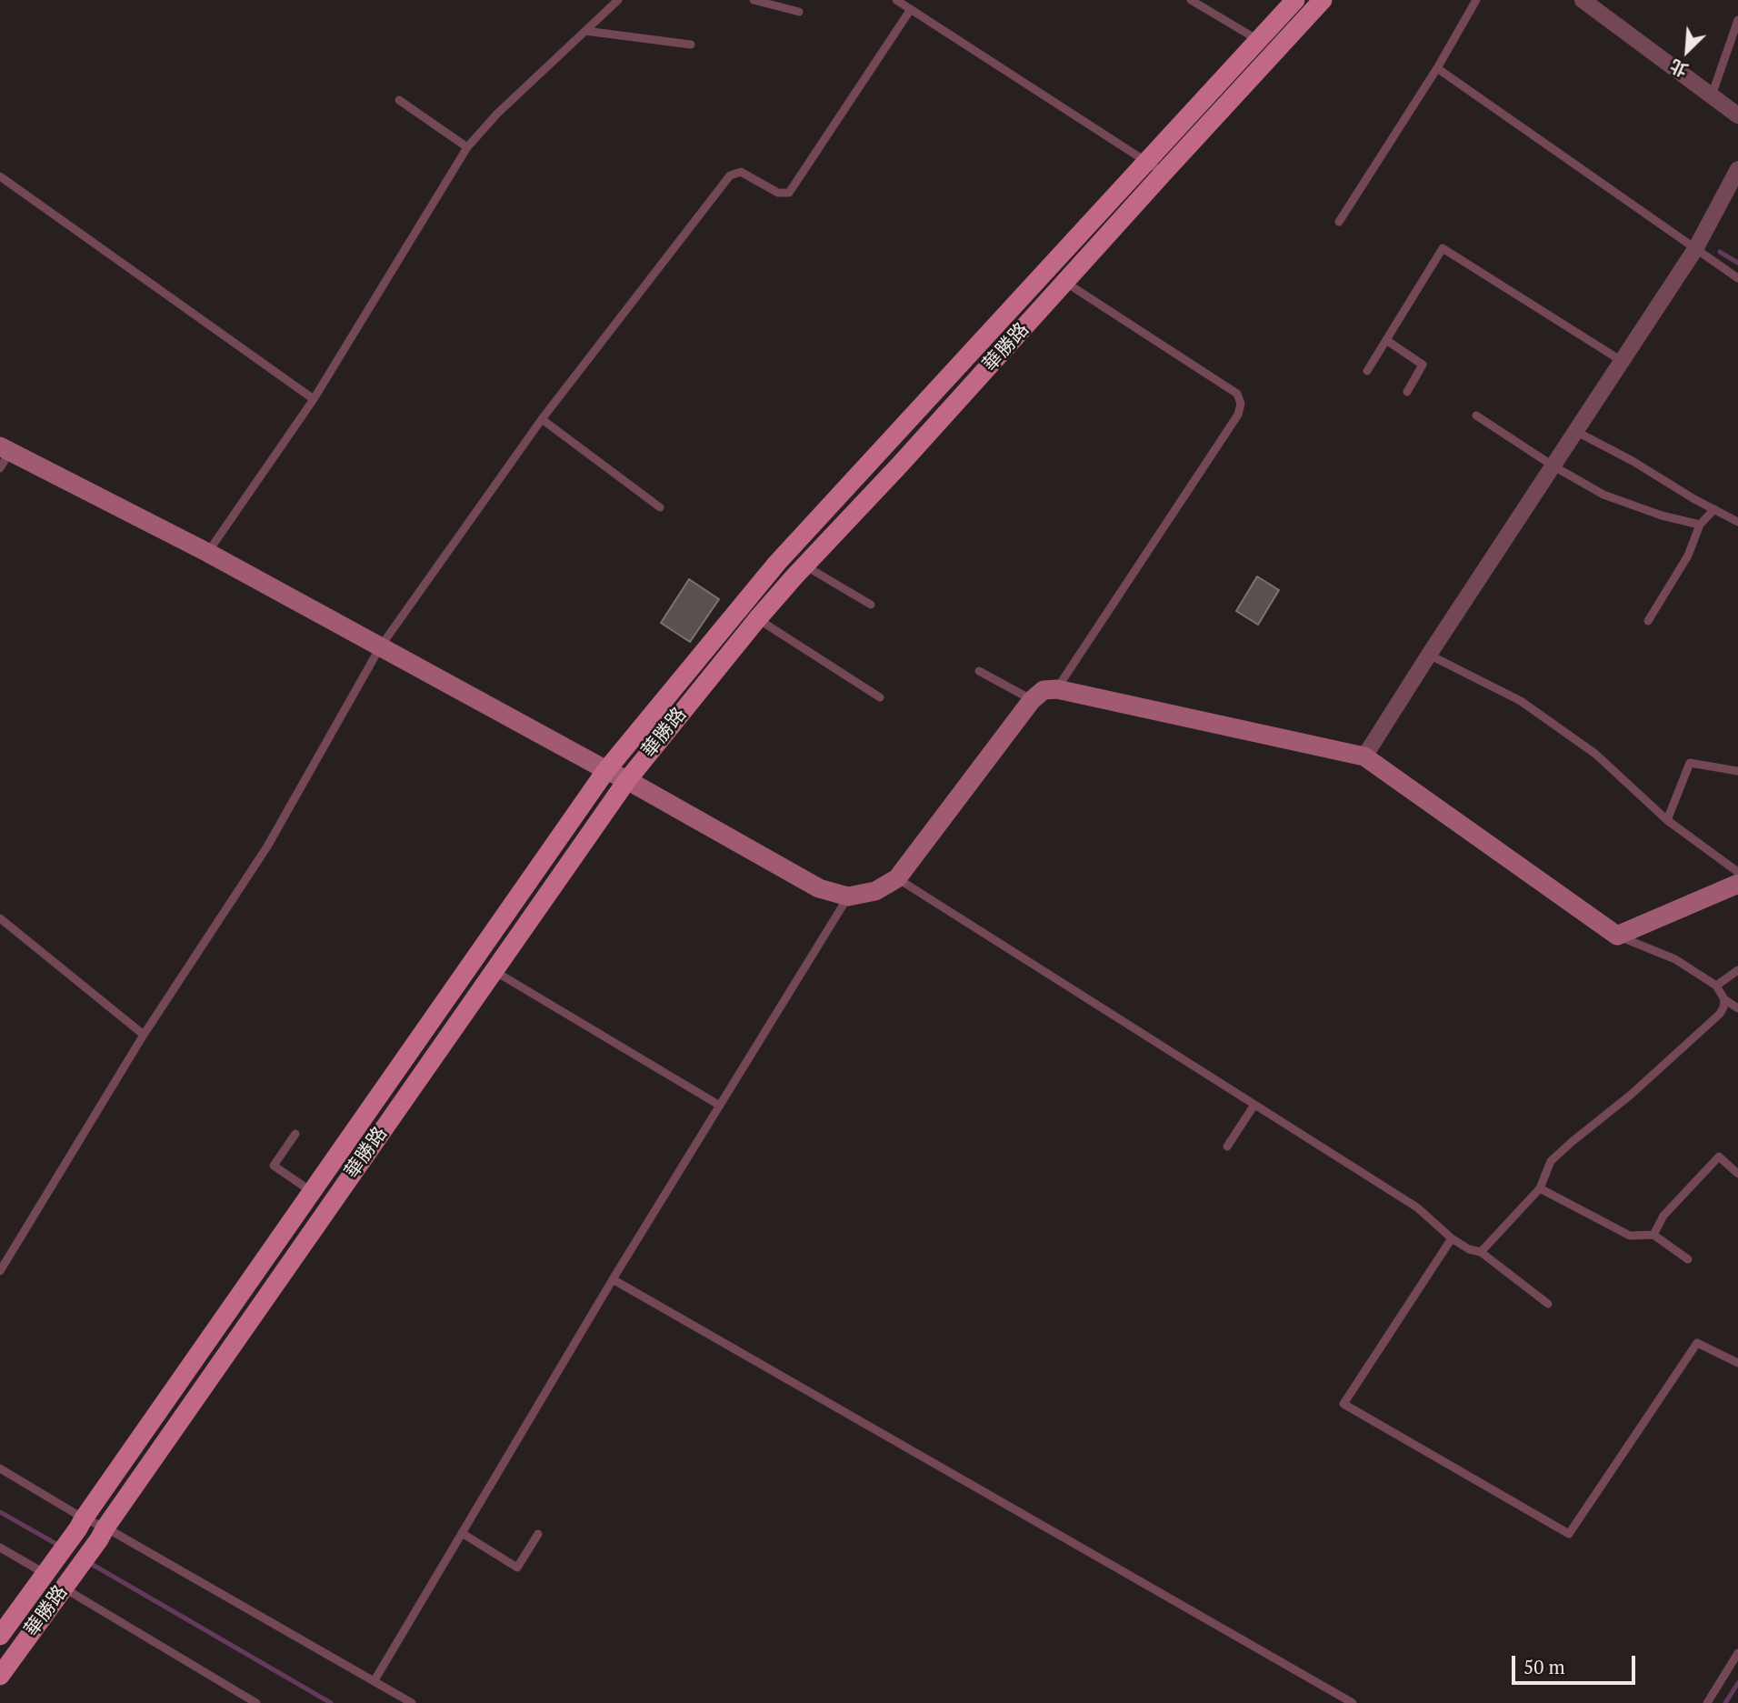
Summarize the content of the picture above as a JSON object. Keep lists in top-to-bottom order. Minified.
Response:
{"streets":{"main road":["華勝路"]},"scale_bar":"50 m","north":"bottom left"}
